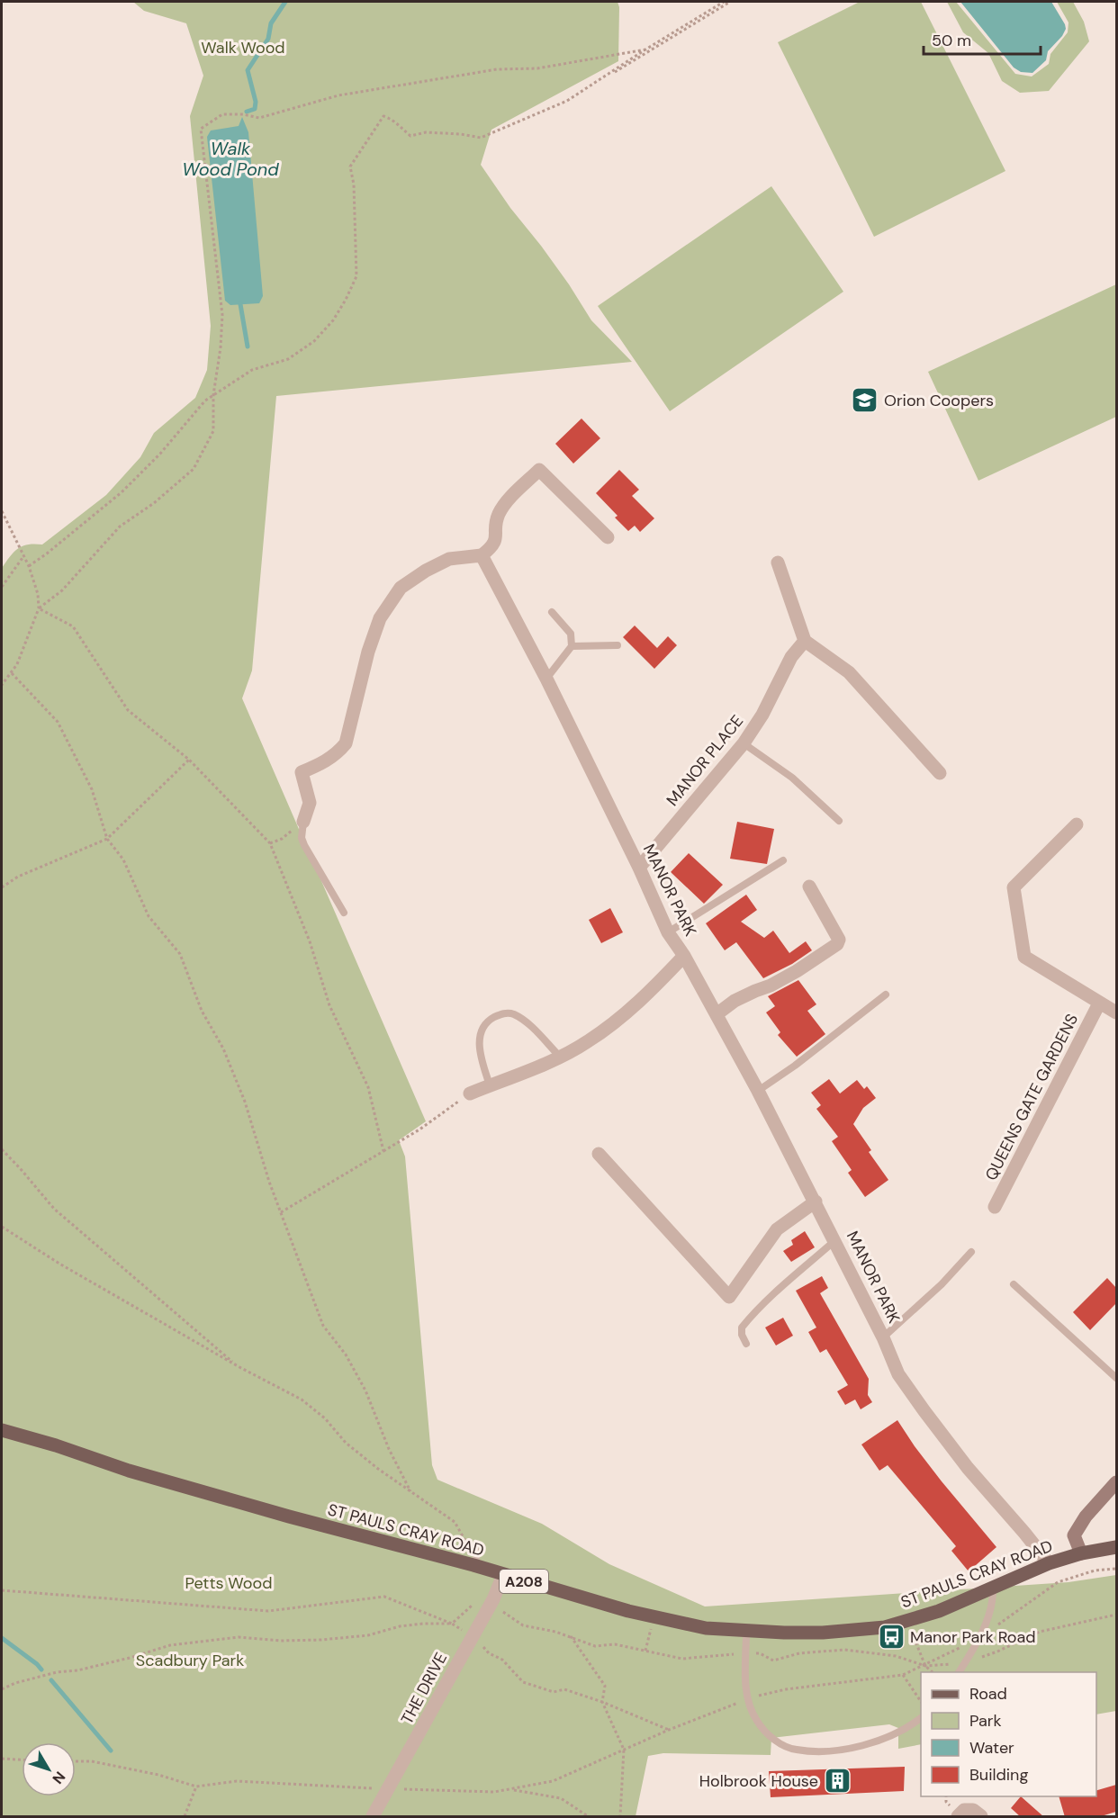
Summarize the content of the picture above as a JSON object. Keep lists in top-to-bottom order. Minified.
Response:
{"streets":{"main road":["ST PAULS CRAY ROAD","A208"],"street":["MANOR PLACE","MANOR PARK","QUEENS GATE GARDENS","THE DRIVE"]},"crossings":[["MANOR PLACE","MANOR PARK"],["MANOR PARK","ST PAULS CRAY ROAD"],["ST PAULS CRAY ROAD","THE DRIVE"]],"water":["Walk Wood Pond"],"parks":["Walk Wood","Petts Wood","Scadbury Park"],"places":{"school or university":["Orion Coopers"],"bus stop":["Manor Park Road"],"building":["Holbrook House"]},"legend":["Road","Park","Water","Building"],"scale_bar":"50 m","north":"bottom right"}
